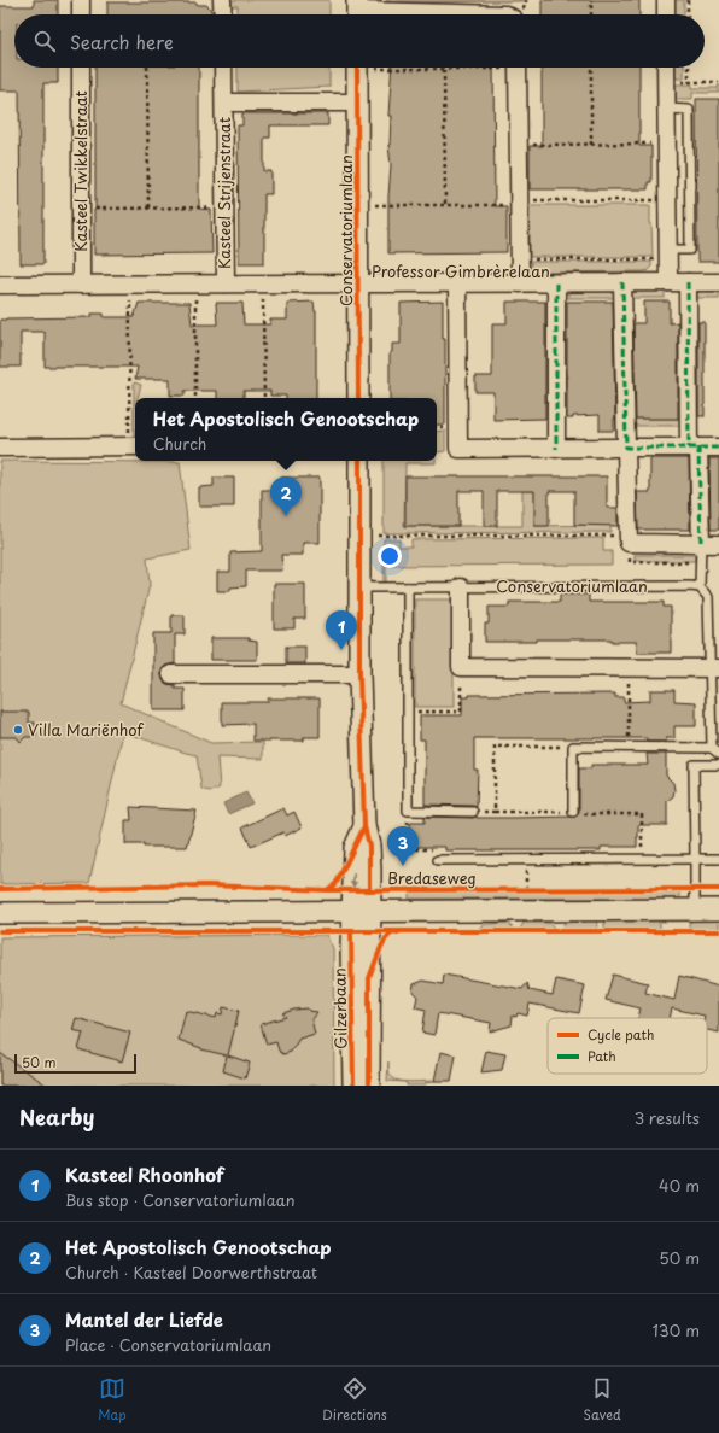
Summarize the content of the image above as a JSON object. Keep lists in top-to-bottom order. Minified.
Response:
{"streets":{"street":["Kasteel Twikkelstraat","Kasteel Strijenstraat","Conservatoriumlaan","Professor Gimbrèrelaan","Bredaseweg","Gilzerbaan"]},"crossings":[["Kasteel Twikkelstraat","Professor Gimbrèrelaan"],["Kasteel Strijenstraat","Conservatoriumlaan"],["Kasteel Strijenstraat","Professor Gimbrèrelaan"],["Conservatoriumlaan","Professor Gimbrèrelaan"],["Bredaseweg","Gilzerbaan"]],"places":["Villa Mariënhof"],"legend":["Cycle path","Path"],"scale_bar":"50 m","page":{"search":"Search here","popup":["Het Apostolisch Genootschap","Church"],"pins":["2","1","3"],"scale":"50 m","heading":["Nearby","3 results"],"list":[{"mark":"1","name":"Kasteel Rhoonhof","note":"Bus stop · Conservatoriumlaan","value":"40 m"},{"mark":"2","name":"Het Apostolisch Genootschap","note":"Church · Kasteel Doorwerthstraat","value":"50 m"},{"mark":"3","name":"Mantel der Liefde","note":"Place · Conservatoriumlaan","value":"130 m"}],"nav":["Map","Directions","Saved"]}}
